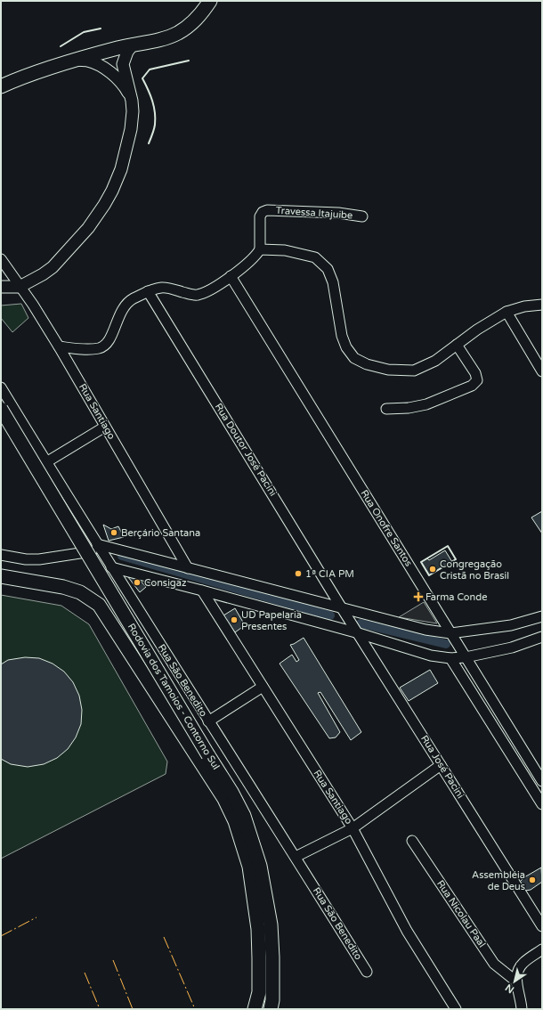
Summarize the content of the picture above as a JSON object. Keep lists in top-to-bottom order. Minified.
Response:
{"streets":{"highway":["Rodovia dos Tamoios - Contorno Sul"],"street":["Travessa Itajuibe","Rua Santiago","Rua Doutor José Pacini","Rua Onofre Santos","Rua São Benedito","Rua José Pacini","Rua Nicolau Paal"]},"crossings":[["Rua Doutor José Pacini","Rua José Pacini"]],"places":{"other":["Berçário Santana","Congregação Cristã no Brasil","1ª CIA PM","Consigaz","UD Papelaria Presentes","Assembléia de Deus"],"health":["Farma Conde"]},"north":"bottom left"}
